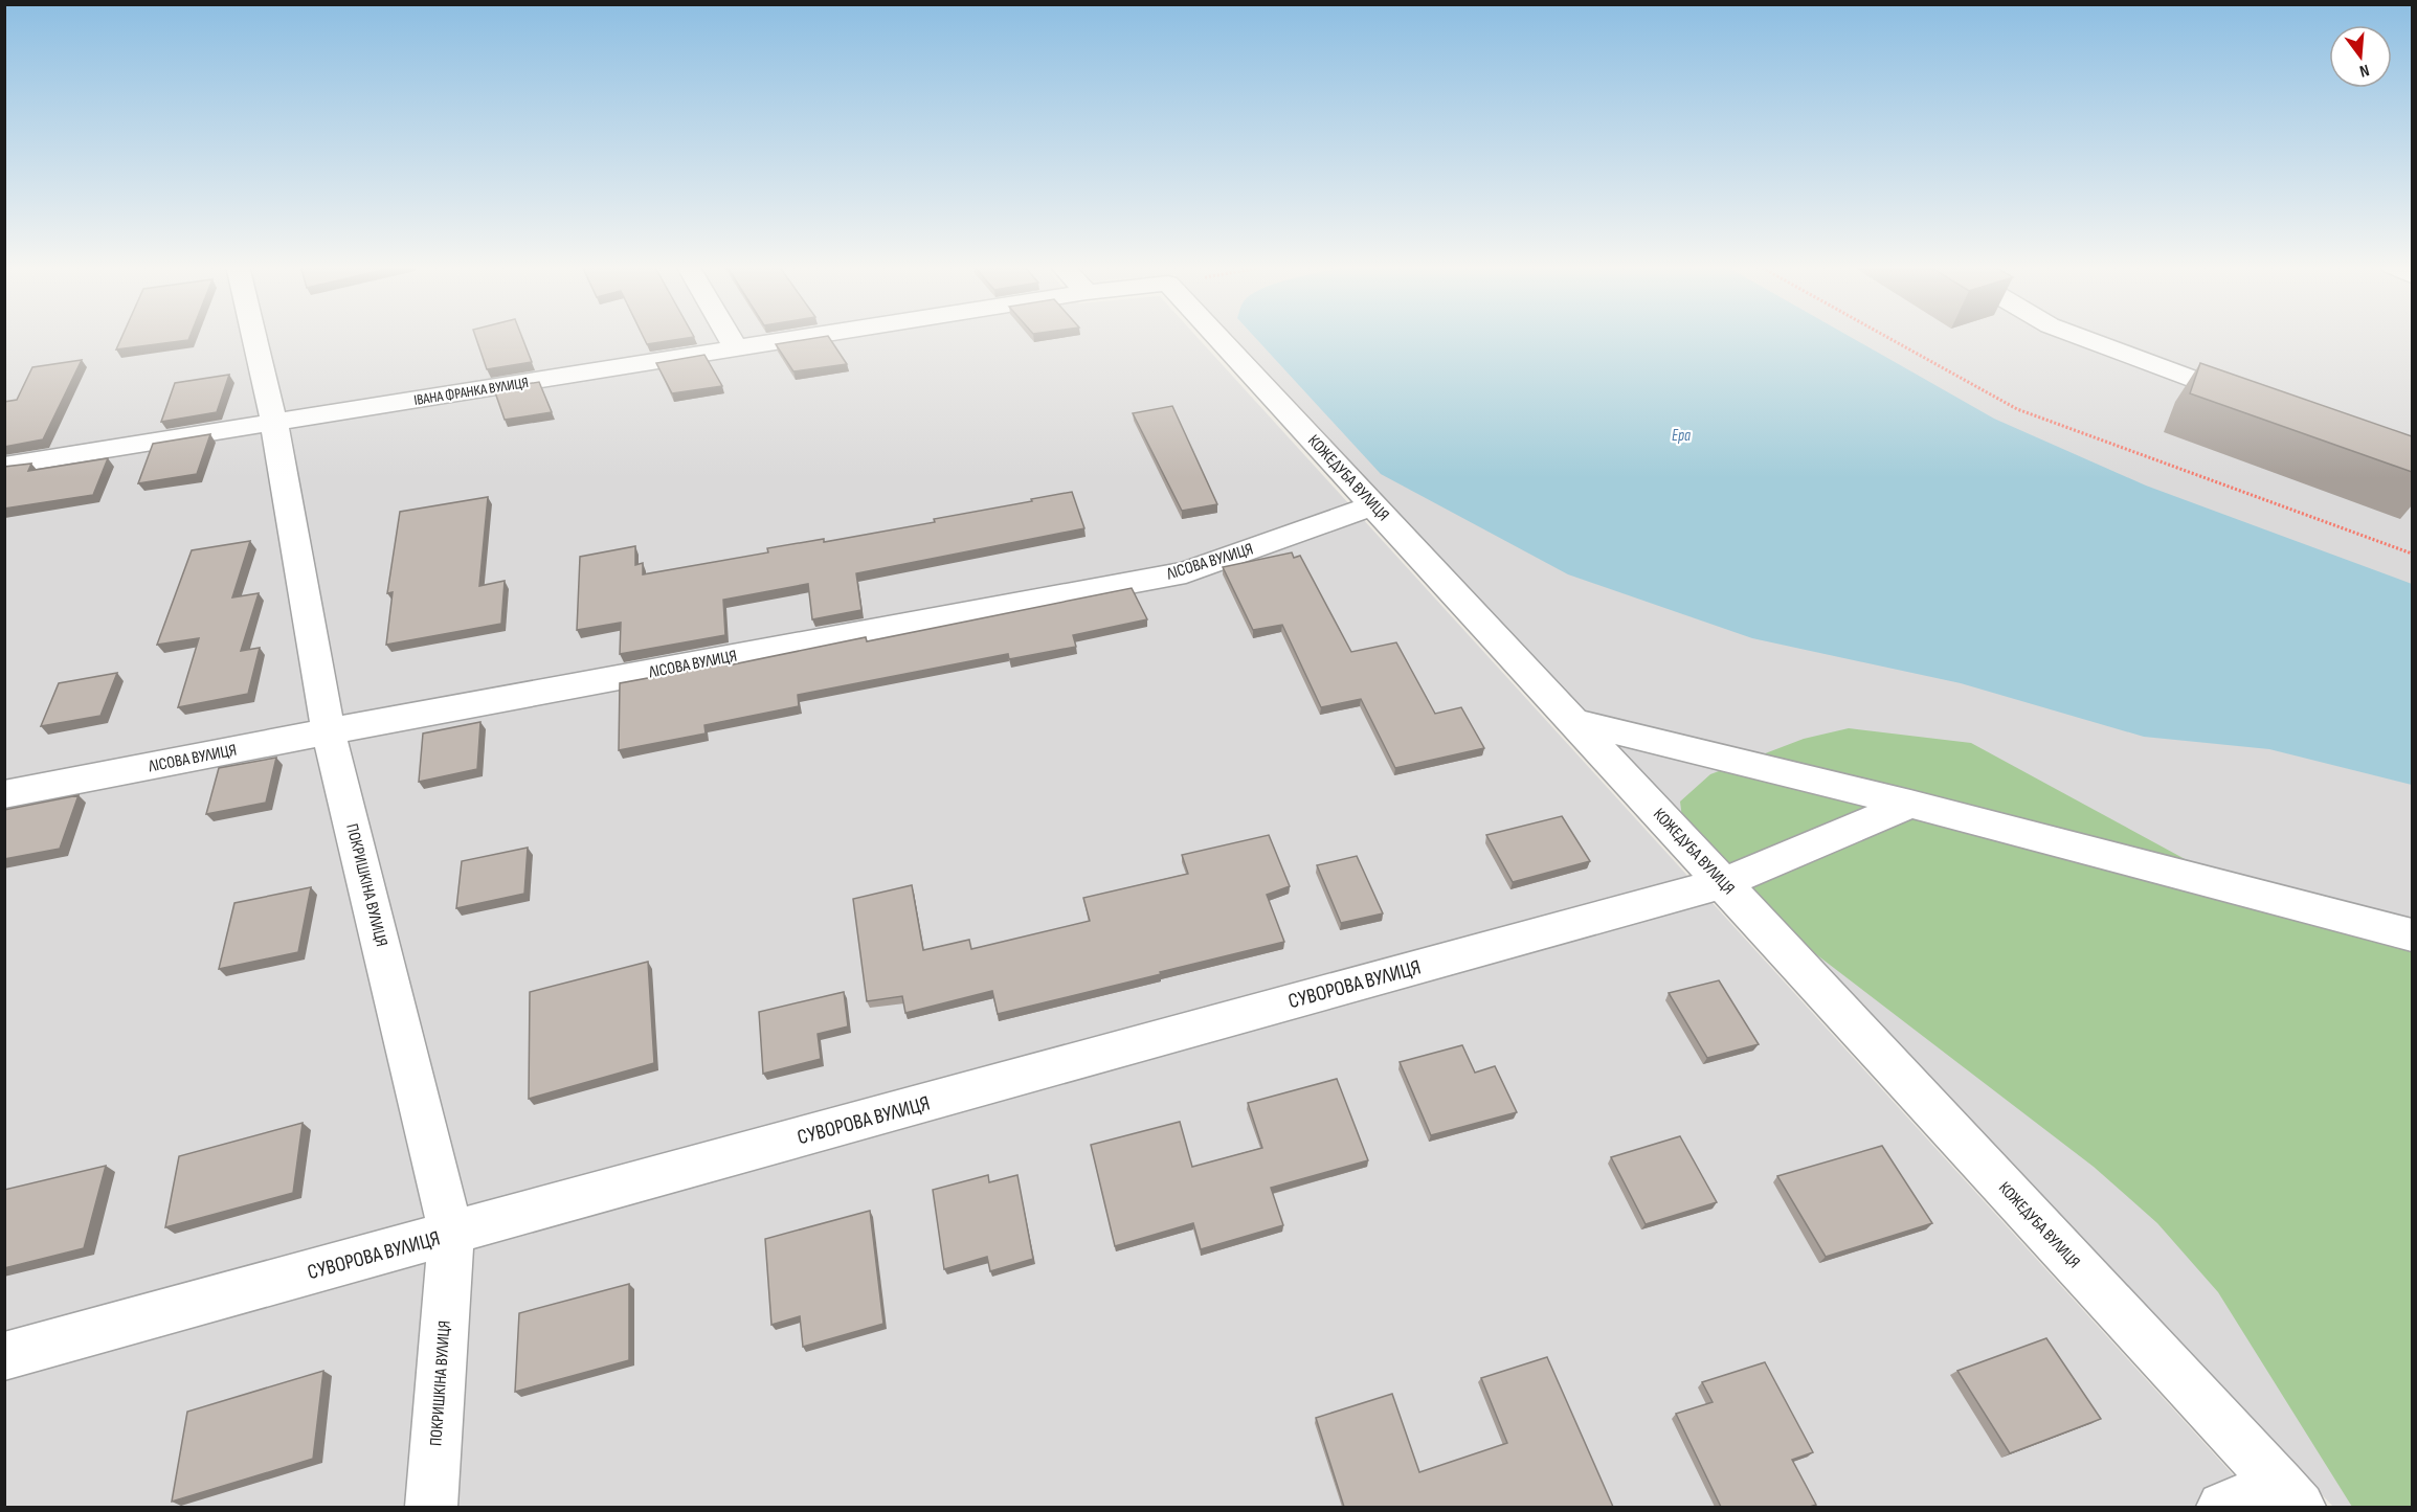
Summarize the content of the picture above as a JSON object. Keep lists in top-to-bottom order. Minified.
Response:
{"streets":{"street":["ІВАНА ФРАНКА ВУЛИЦЯ","КОЖЕДУБА ВУЛИЦЯ","ЛІСОВА ВУЛИЦЯ","ПОКРИШКІНА ВУЛИЦЯ","СУВОРОВА ВУЛИЦЯ"]},"crossings":[["ІВАНА ФРАНКА ВУЛИЦЯ","ПОКРИШКІНА ВУЛИЦЯ"],["КОЖЕДУБА ВУЛИЦЯ","ЛІСОВА ВУЛИЦЯ"],["КОЖЕДУБА ВУЛИЦЯ","СУВОРОВА ВУЛИЦЯ"],["ЛІСОВА ВУЛИЦЯ","ПОКРИШКІНА ВУЛИЦЯ"],["ПОКРИШКІНА ВУЛИЦЯ","СУВОРОВА ВУЛИЦЯ"]],"water":["Ера"],"north":"bottom"}
